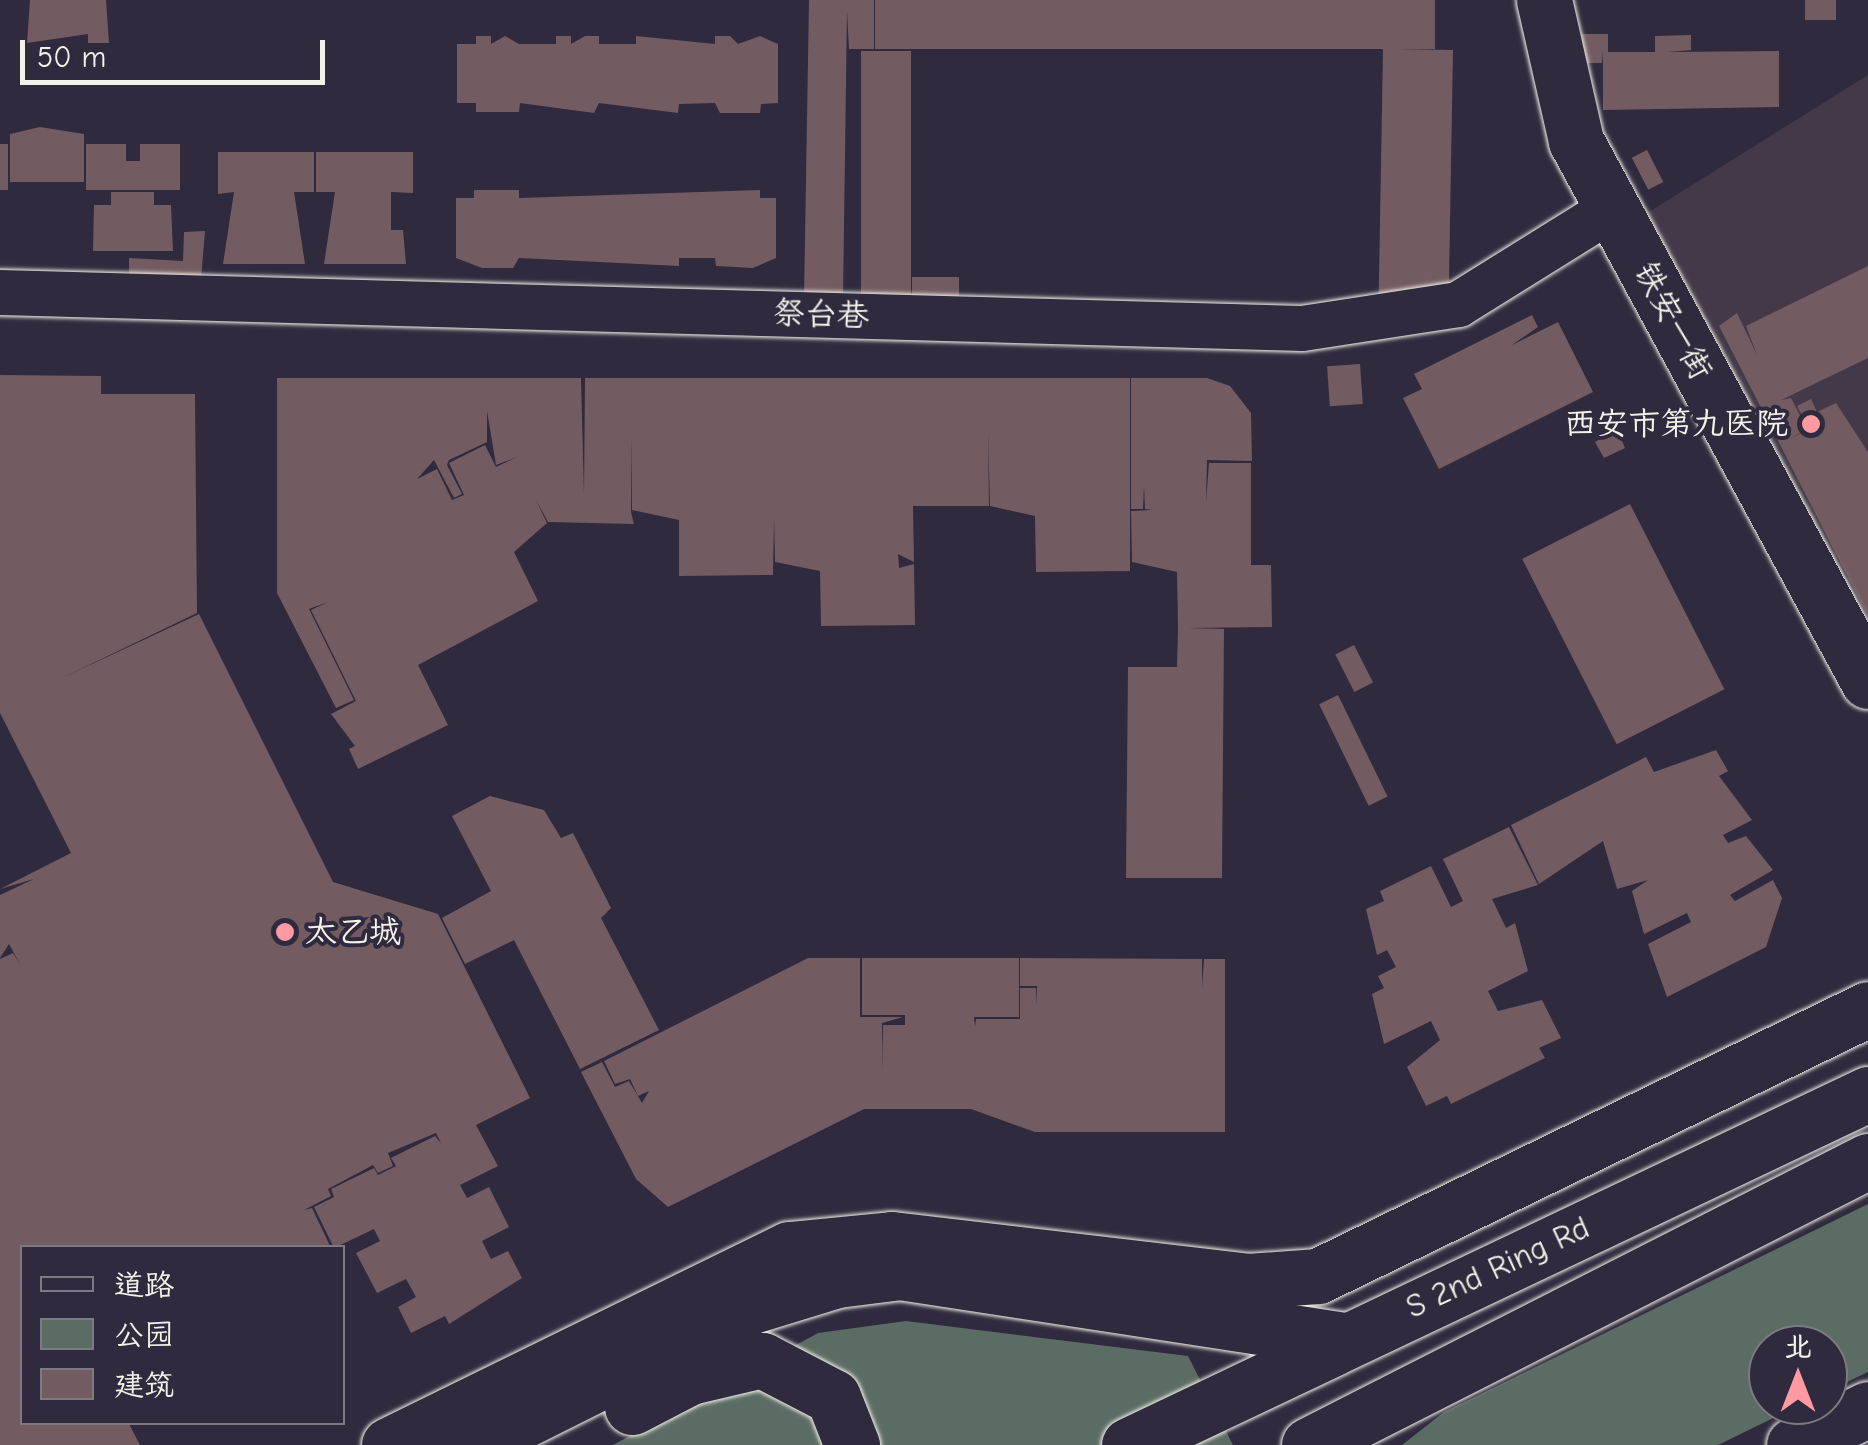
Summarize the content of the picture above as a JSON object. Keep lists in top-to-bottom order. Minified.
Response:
{"streets":{"main road":["铁安一街","S 2nd Ring Rd"],"street":["祭台巷"]},"crossings":[["祭台巷","铁安一街"]],"places":["西安市第九医院","太乙城"],"legend":["道路","公园","建筑"],"scale_bar":"50 m","north":"top"}
